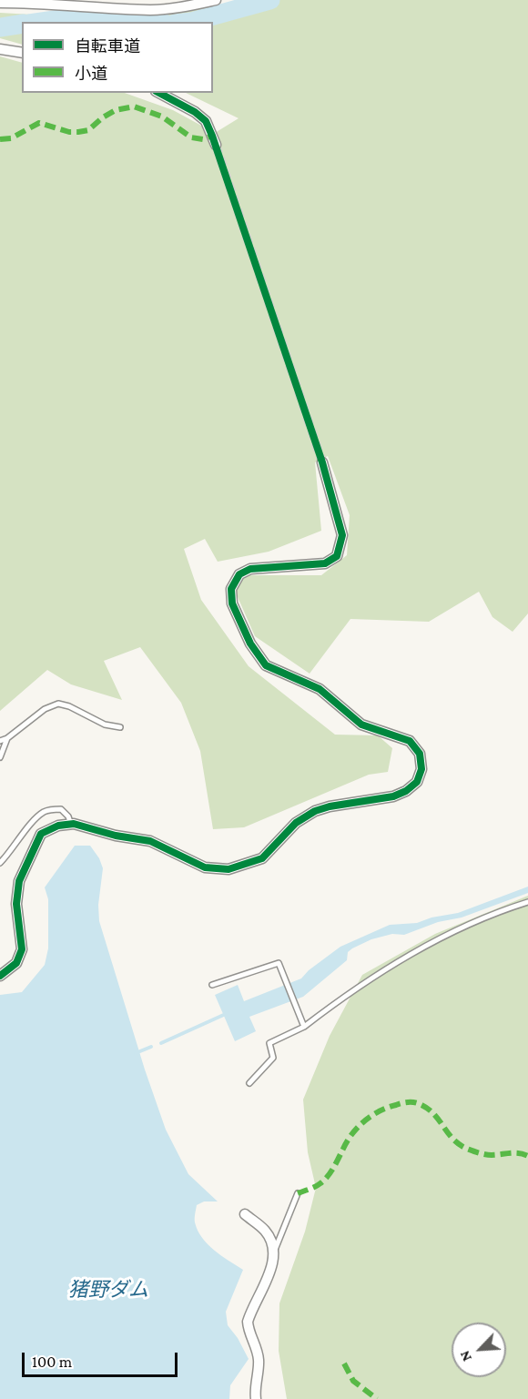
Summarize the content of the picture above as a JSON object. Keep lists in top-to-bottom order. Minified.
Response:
{"water":["猪野ダム"],"legend":["自転車道","小道"],"scale_bar":"100 m","north":"bottom left"}
